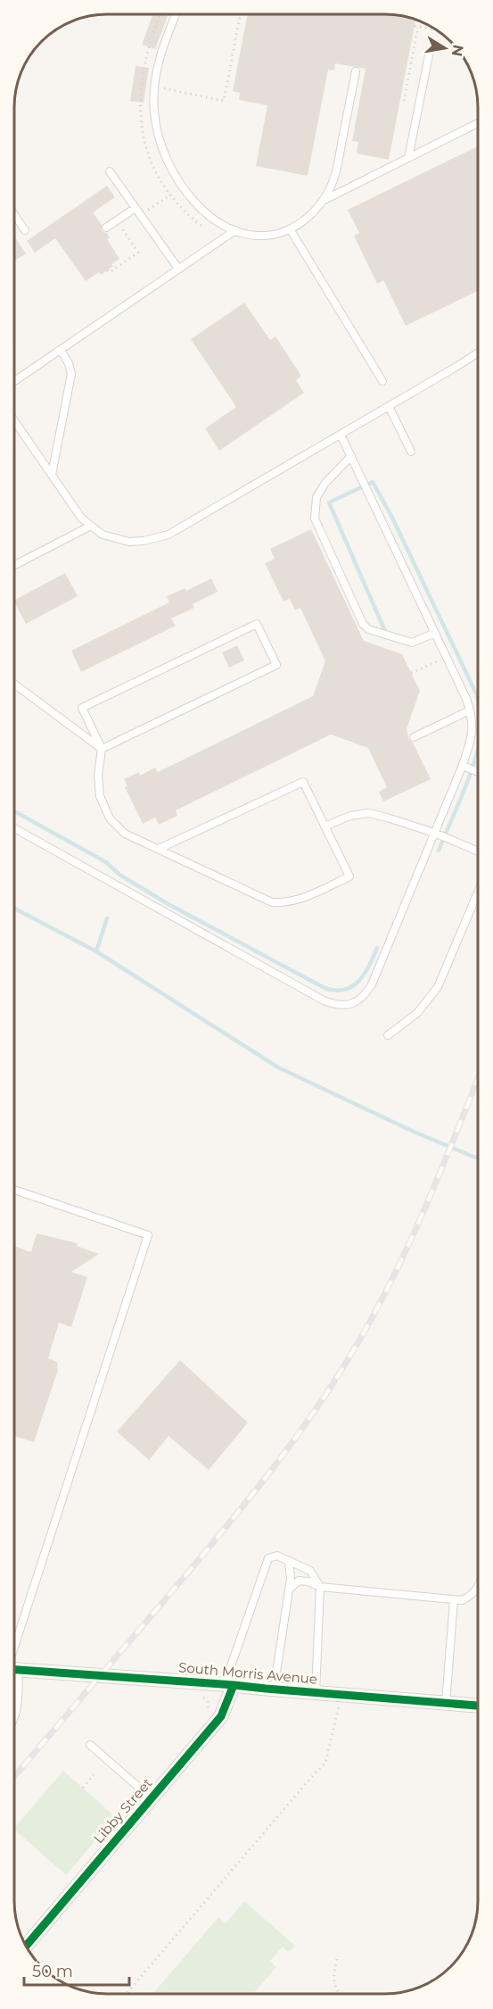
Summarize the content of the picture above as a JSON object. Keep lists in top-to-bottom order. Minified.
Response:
{"streets":{"street":["South Morris Avenue","Libby Street"]},"crossings":[["South Morris Avenue","Libby Street"]],"scale_bar":"50 m","north":"right"}
